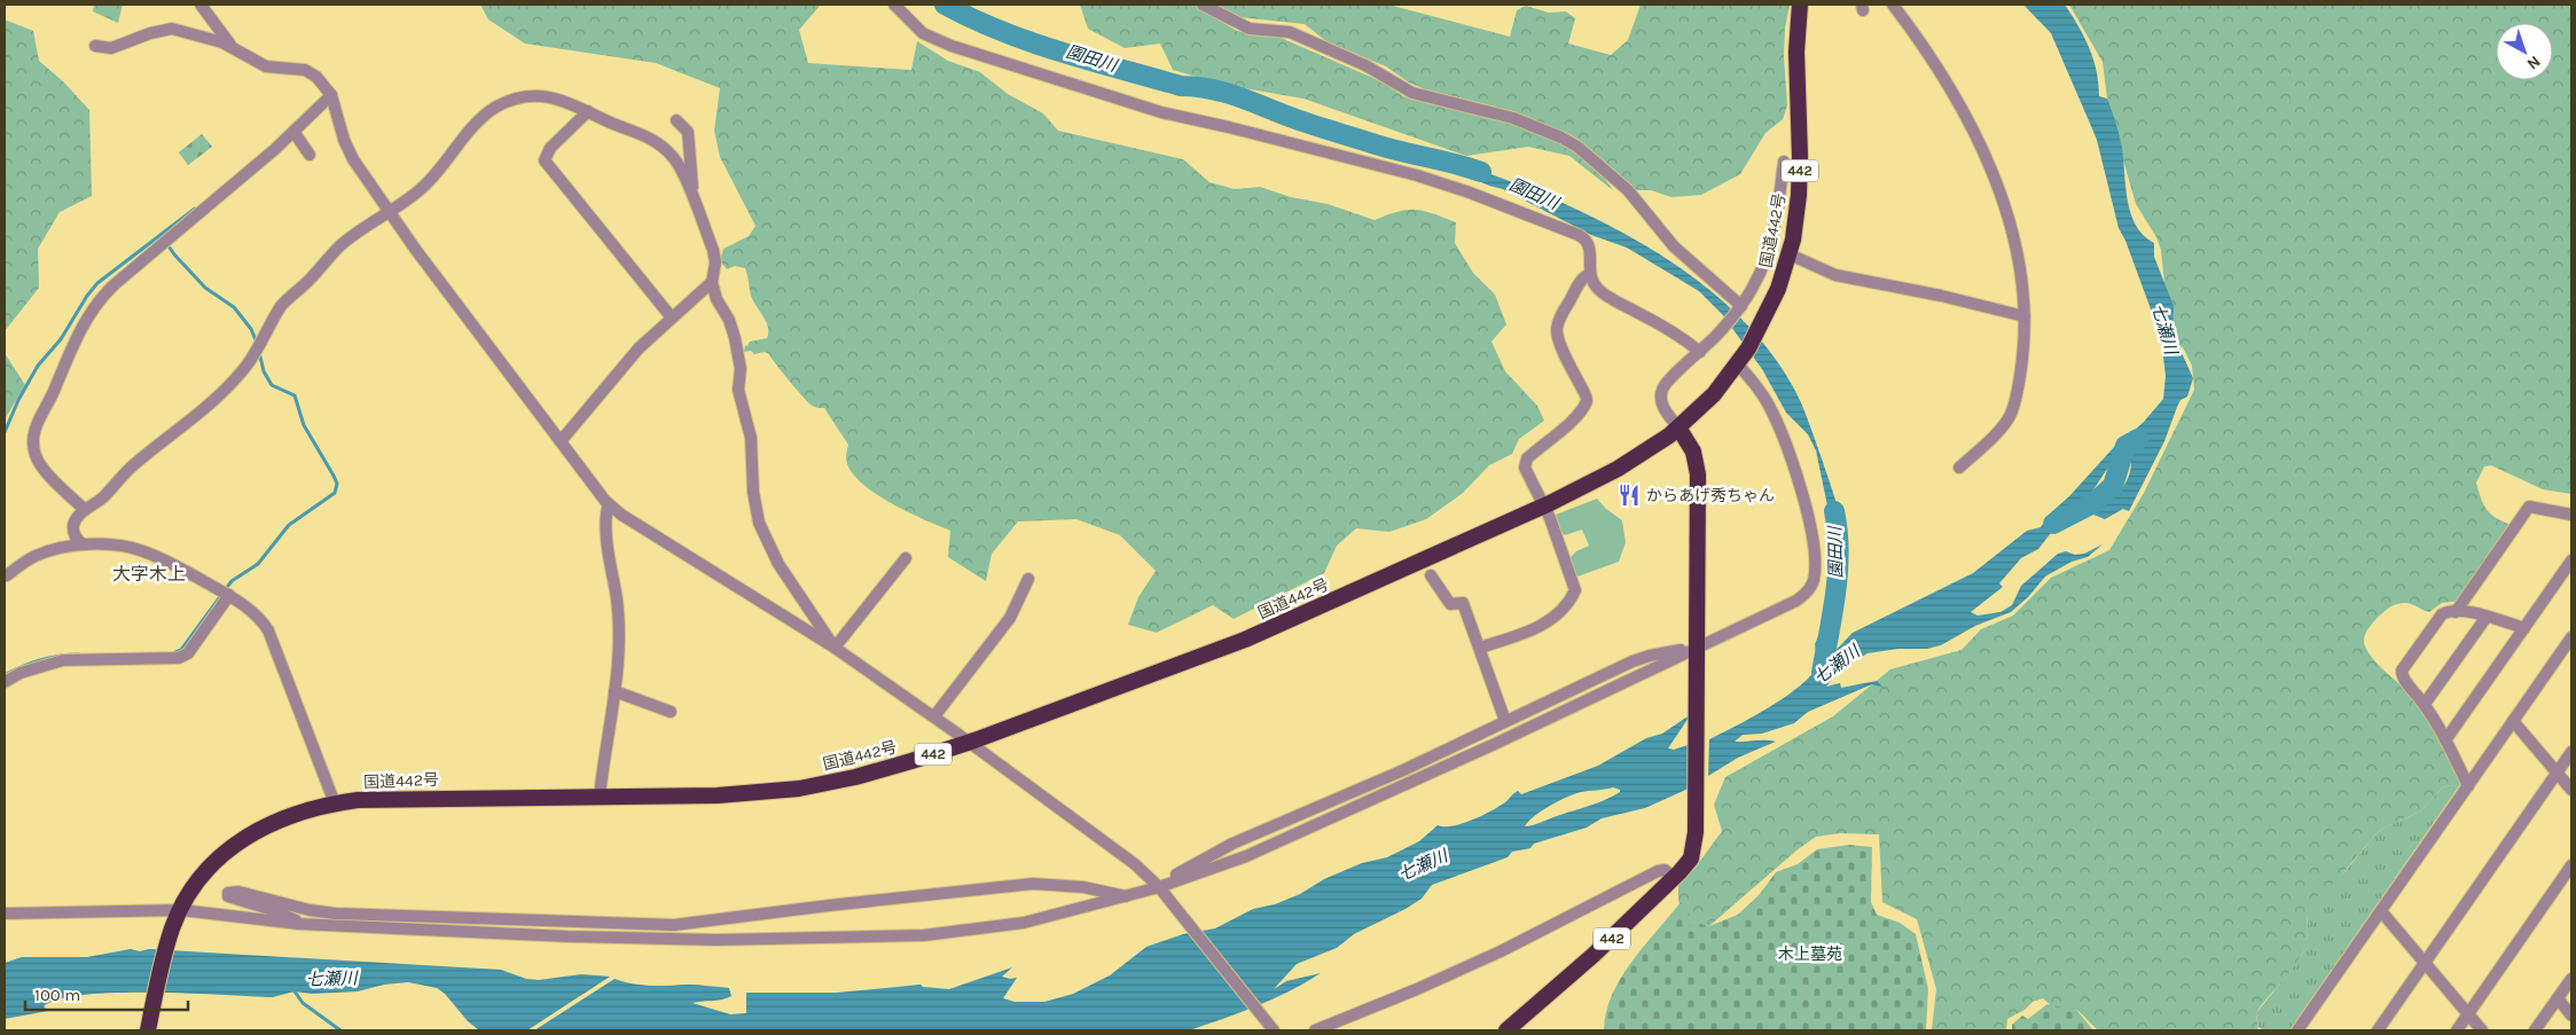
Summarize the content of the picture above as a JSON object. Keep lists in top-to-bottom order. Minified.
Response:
{"streets":{"highway":["442","国道442号"]},"crossings":[["442","国道442号"]],"districts":["大字木上"],"water":["園田川","七瀬川"],"parks":["木上墓苑"],"places":{"restaurant":["からあげ秀ちゃん"]},"scale_bar":"100 m","north":"bottom right"}
